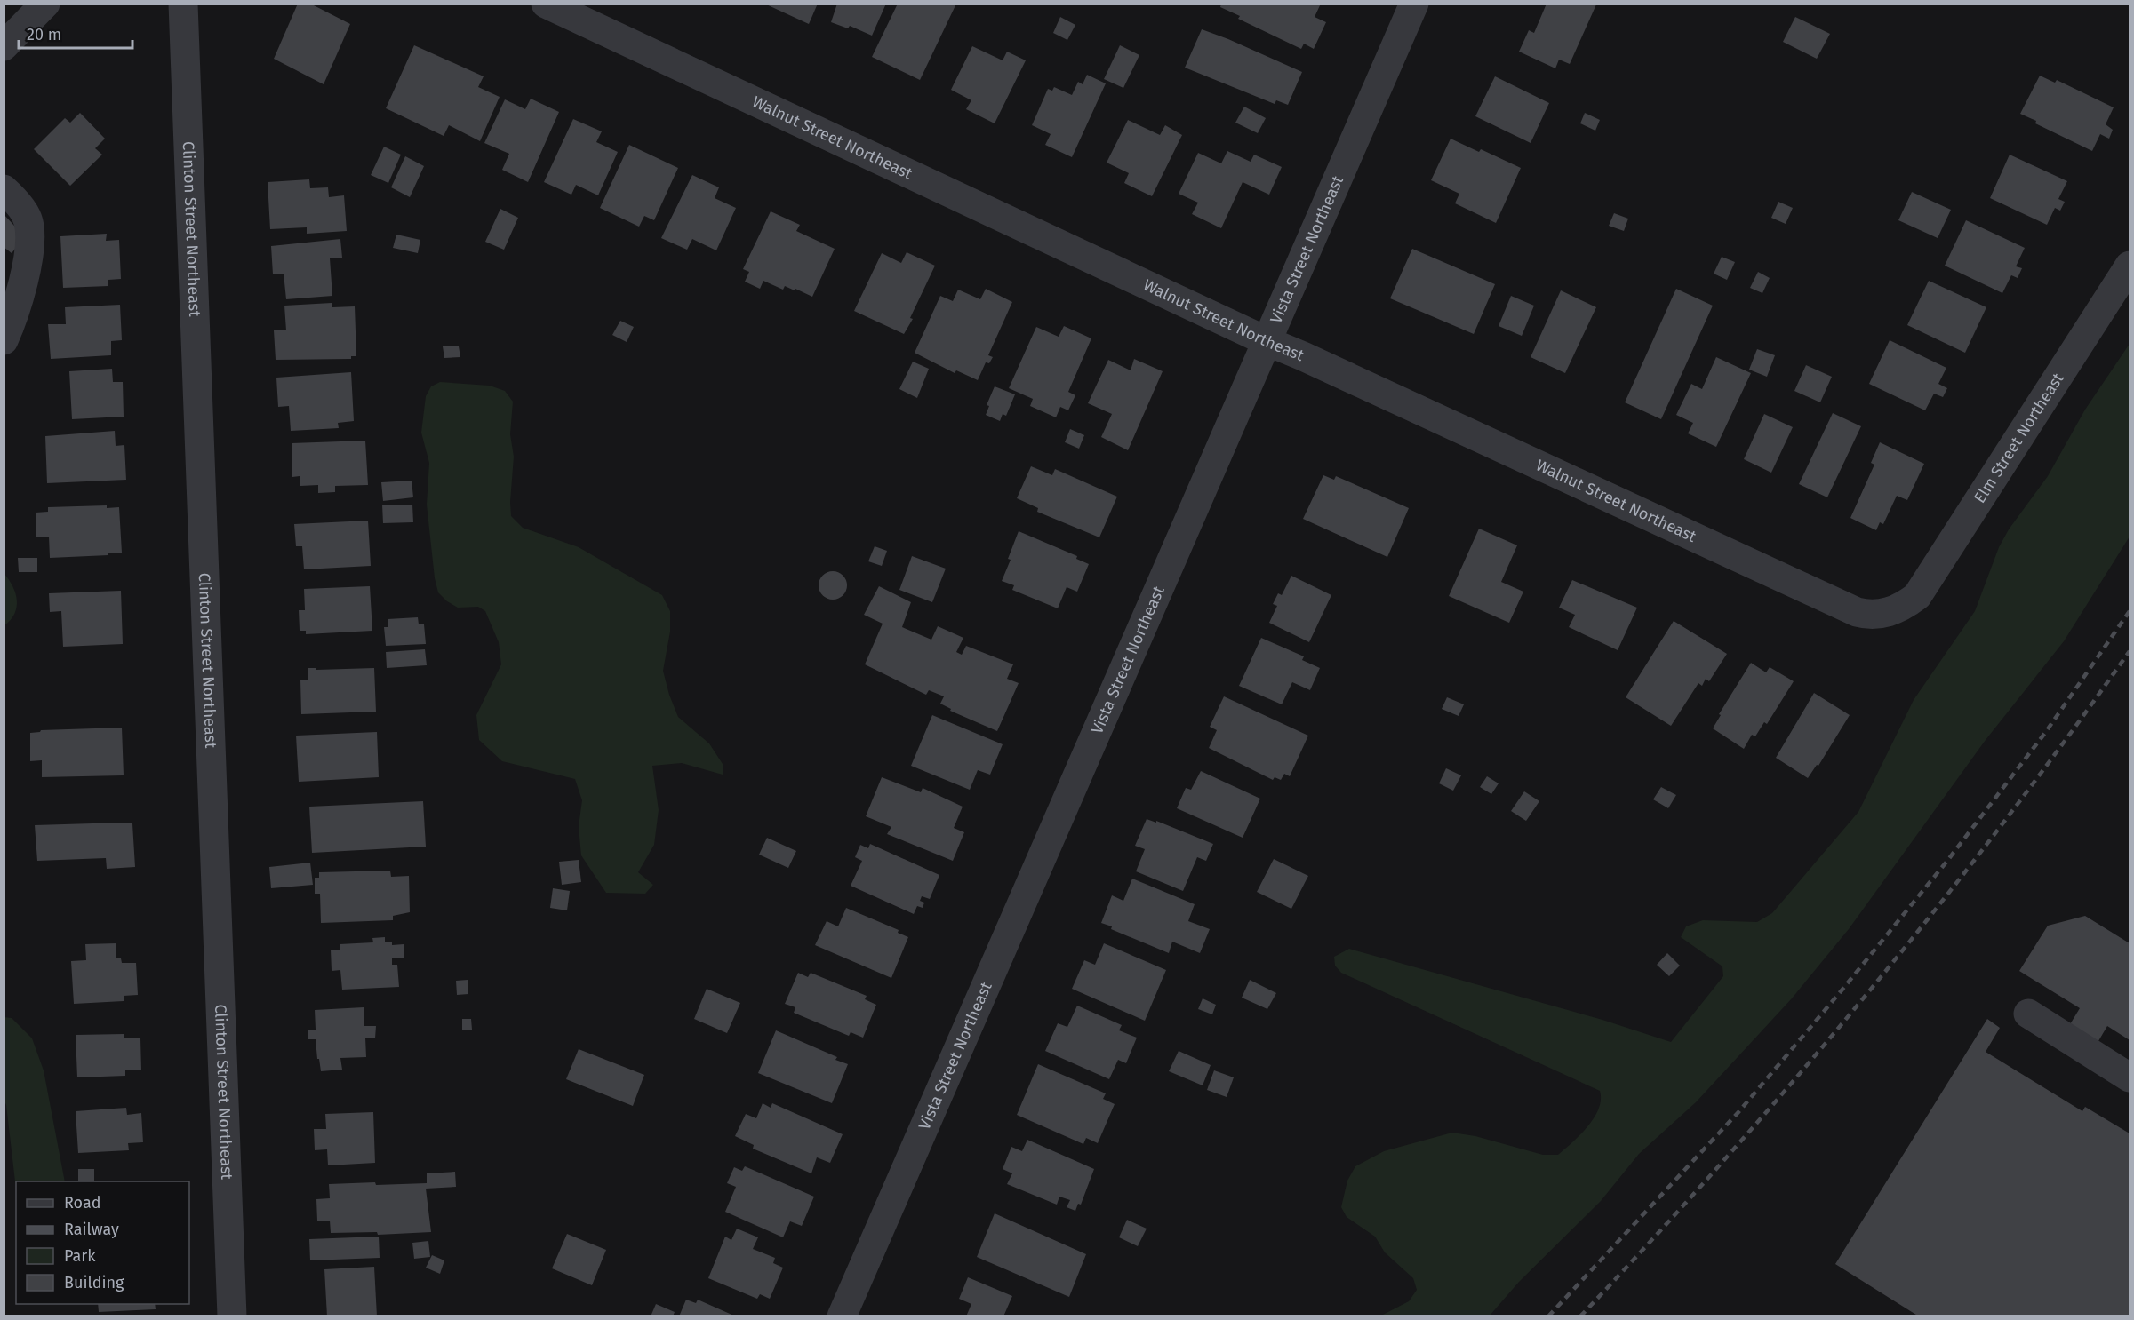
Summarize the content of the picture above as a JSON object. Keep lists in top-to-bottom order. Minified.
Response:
{"streets":{"street":["Walnut Street Northeast","Clinton Street Northeast","Vista Street Northeast","Elm Street Northeast"]},"crossings":[["Walnut Street Northeast","Vista Street Northeast"],["Walnut Street Northeast","Elm Street Northeast"]],"legend":["Road","Railway","Park","Building"],"scale_bar":"20 m"}
